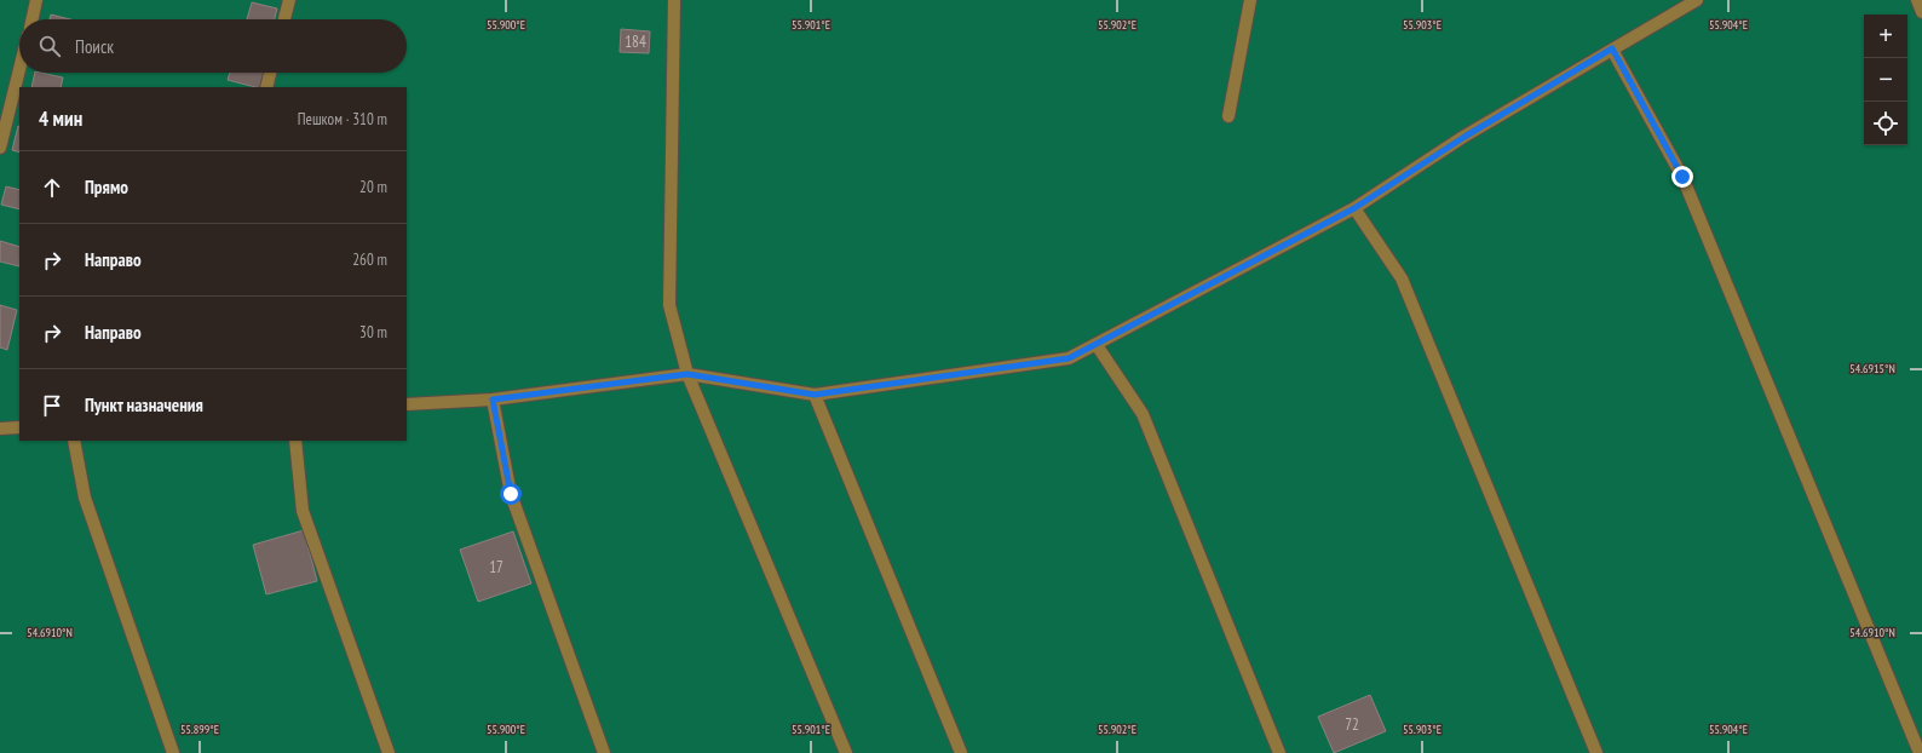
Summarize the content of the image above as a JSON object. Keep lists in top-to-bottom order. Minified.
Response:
{"house_numbers":["184","17","72"],"page":{"map_buttons":["+","−"],"search":"Поиск","heading":["4 мин","Пешком · 310 m"],"list":[["Прямо","20 m"],["Направо","260 m"],["Направо","30 m"],"Пункт назначения"]},"coordinates":["55.900°E","55.901°E","55.902°E","55.903°E","55.904°E","54.6915°N","54.6910°N","55.899°E"]}
